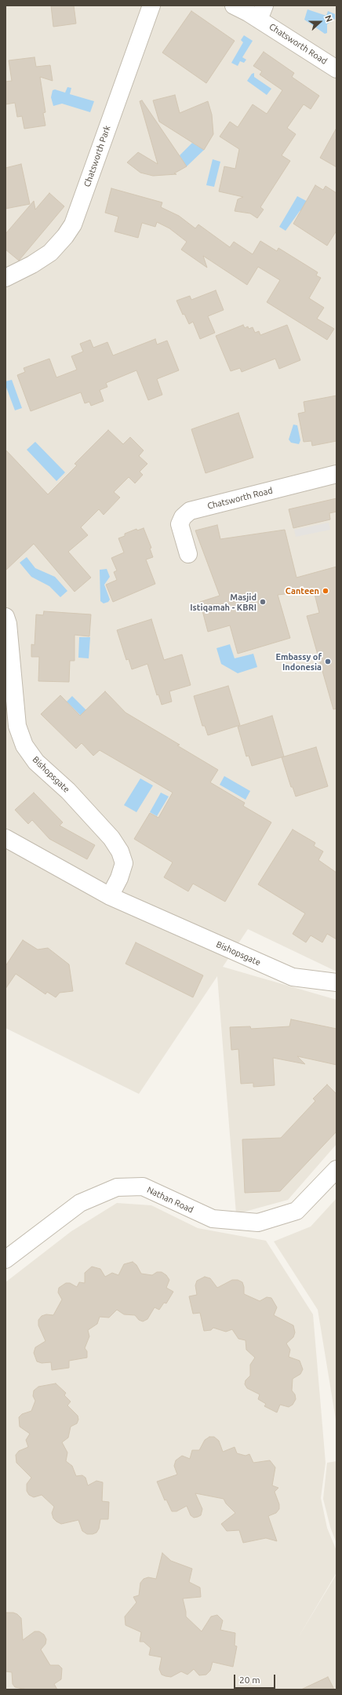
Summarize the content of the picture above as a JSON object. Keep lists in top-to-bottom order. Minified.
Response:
{"streets":{"street":["Chatsworth Road","Chatsworth Park","Bishopsgate","Nathan Road"]},"places":["Canteen","Masjid Istiqamah - KBRI","Embassy of Indonesia"],"scale_bar":"20 m","north":"right"}
